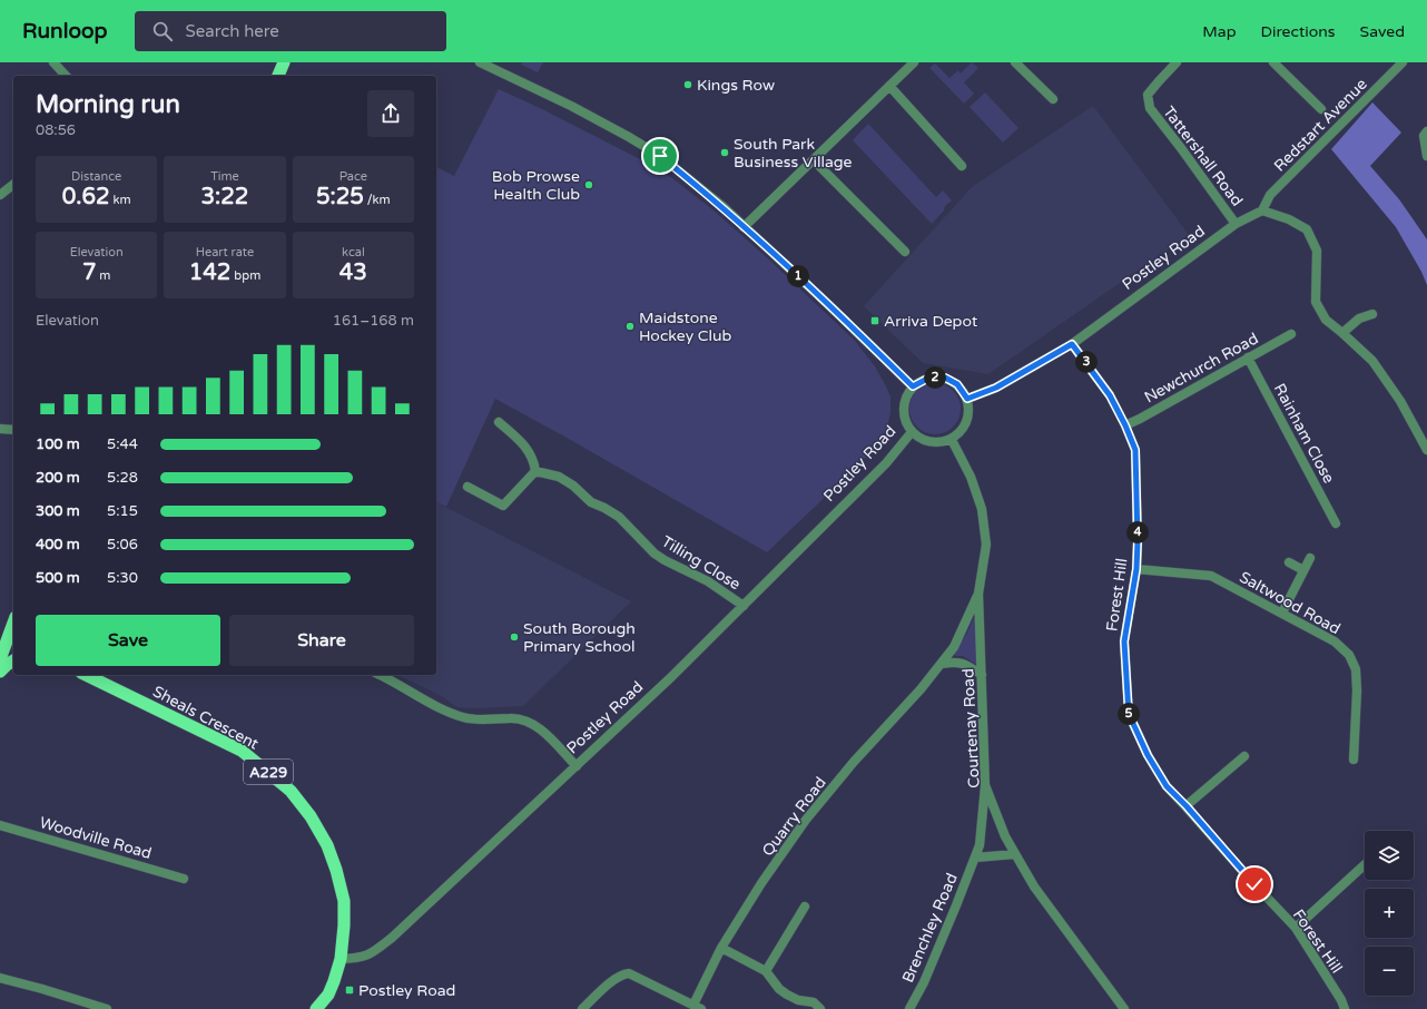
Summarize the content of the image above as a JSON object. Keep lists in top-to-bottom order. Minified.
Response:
{"streets":{"highway":["Sheals Crescent","A229"],"street":["Redstart Avenue","Tattershall Road","Postley Road","Newchurch Road","Rainham Close","Tilling Close","Forest Hill","Saltwood Road","Courtenay Road","Quarry Road","Woodville Road","Brenchley Road"]},"crossings":[["Redstart Avenue","Postley Road"],["Tattershall Road","Postley Road"],["Postley Road","Tilling Close"],["Postley Road","Forest Hill"],["Postley Road","Sheals Crescent"],["Postley Road","Courtenay Road"],["Postley Road","A229"],["Newchurch Road","Rainham Close"],["Newchurch Road","Forest Hill"],["Forest Hill","Saltwood Road"],["Sheals Crescent","A229"],["Courtenay Road","Quarry Road"],["Courtenay Road","Brenchley Road"]],"places":{"other":["Kings Row","South Park Business Village","Bob Prowse Health Club","Maidstone Hockey Club","South Borough Primary School"],"transit":["Arriva Depot","Postley Road"]},"page":{"header":"Runloop","search":"Search here","nav":["Map","Directions","Saved"],"heading":["Morning run","08:56"],"stats":[["Distance","0.62 km"],["Time","3:22"],["Pace","5:25 /km"],["Elevation","7 m"],["Heart rate","142 bpm"],["kcal","43"]],"pins":["1","3","2","4","5"],"chart":["Elevation","161–168 m"],"list":[{"name":"100 m","note":"5:44"},{"name":"200 m","note":"5:28"},{"name":"300 m","note":"5:15"},{"name":"400 m","note":"5:06"},{"name":"500 m","note":"5:30"}],"buttons":["Save","Share"],"map_buttons":["+","−"]}}
